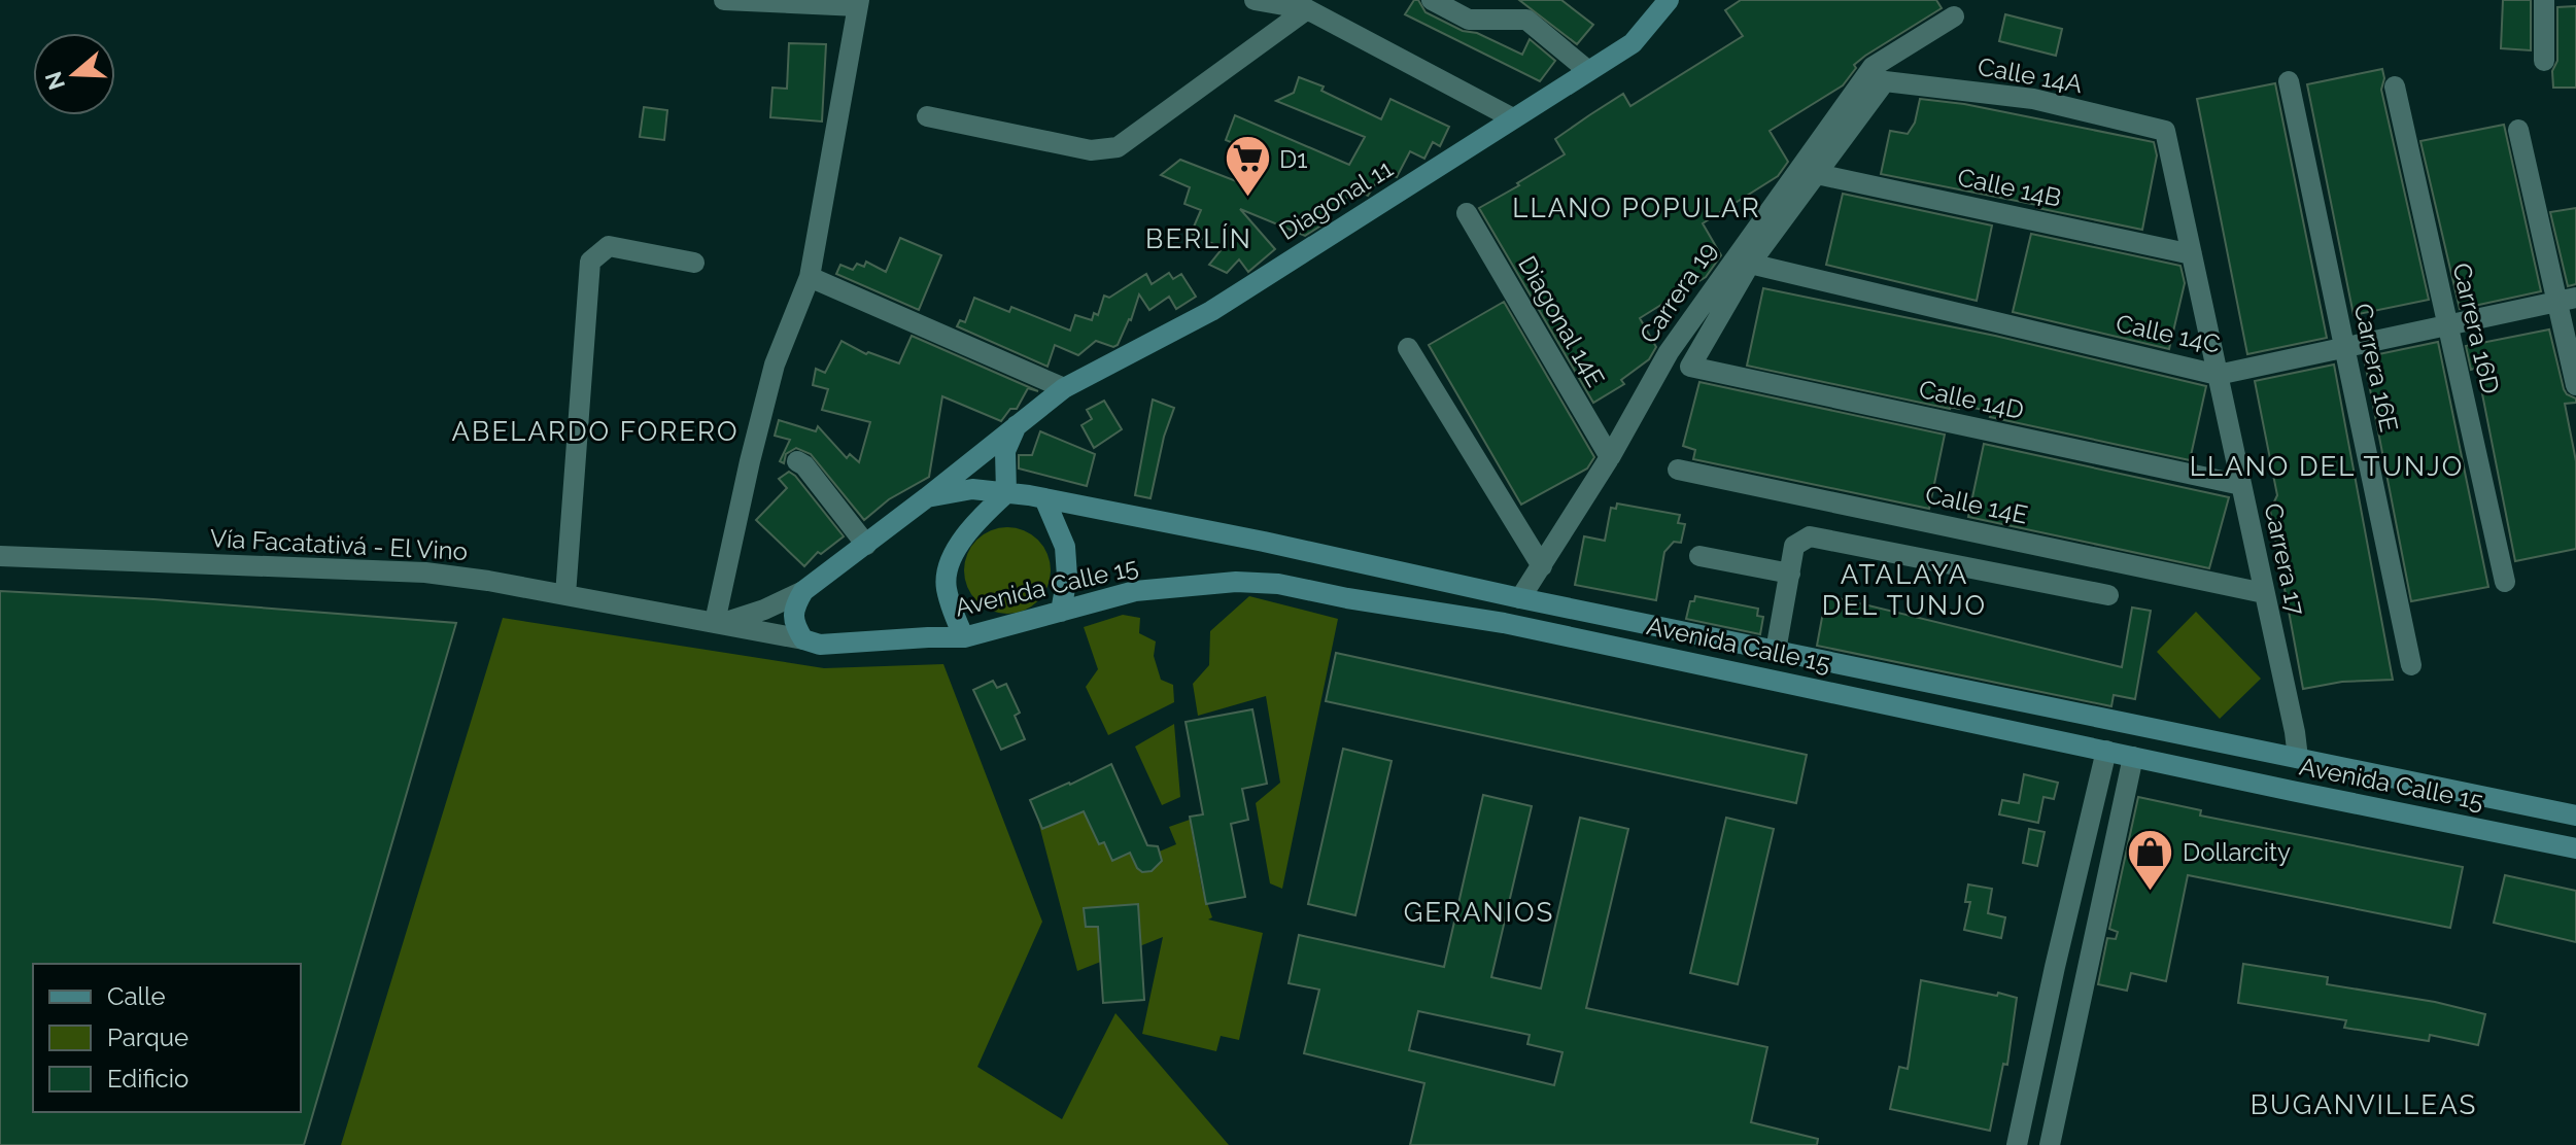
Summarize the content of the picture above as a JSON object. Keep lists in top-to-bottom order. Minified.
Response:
{"streets":{"main road":["Diagonal 11","Avenida Calle 15"],"street":["Calle 14A","Calle 14B","Carrera 19","Diagonal 14E","Carrera 16D","Calle 14C","Carrera 16E","Calle 14D","Calle 14E","Vía Facatativá - El Vino","Carrera 17"]},"crossings":[["Calle 14A","Calle 14B"],["Calle 14A","Carrera 17"],["Calle 14B","Carrera 17"],["Diagonal 11","Avenida Calle 15"],["Carrera 19","Diagonal 14E"],["Carrera 19","Avenida Calle 15"],["Carrera 16D","Calle 14C"],["Calle 14C","Carrera 16E"],["Calle 14C","Calle 14D"],["Calle 14C","Carrera 17"],["Calle 14D","Carrera 17"],["Calle 14E","Carrera 17"],["Vía Facatativá - El Vino","Avenida Calle 15"],["Carrera 17","Avenida Calle 15"]],"districts":["LLANO POPULAR","BERLÍN","ABELARDO FORERO","LLANO DEL TUNJO","ATALAYA DEL TUNJO","GERANIOS","BUGANVILLEAS"],"places":{"supermarket":["D1"],"shop":["Dollarcity"]},"legend":["Calle","Parque","Edificio"],"north":"left"}
